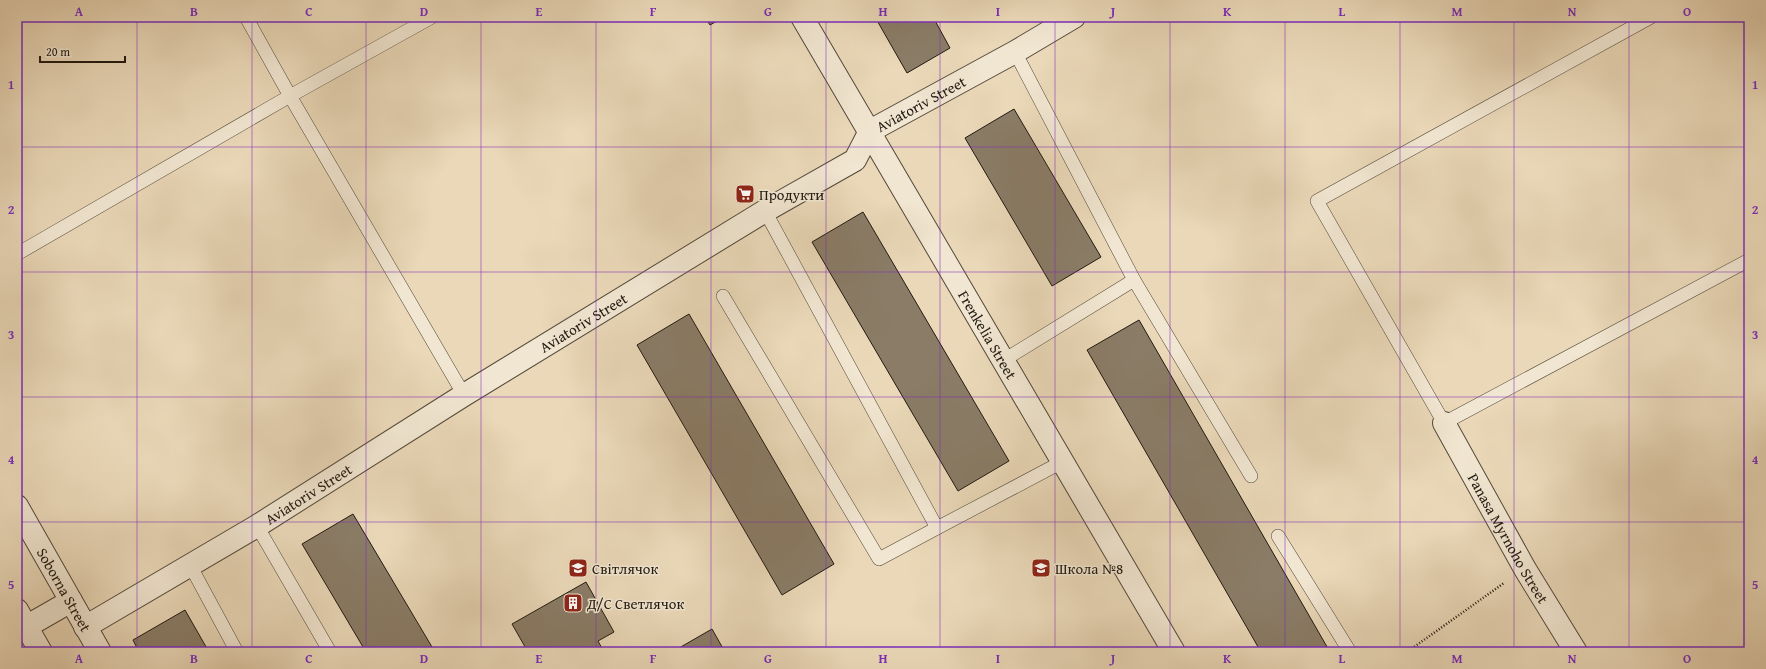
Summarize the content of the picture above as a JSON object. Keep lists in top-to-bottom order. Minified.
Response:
{"streets":{"street":["Aviatoriv Street","Frenkelia Street","Panasa Myrnoho Street","Soborna Street"]},"crossings":[["Aviatoriv Street","Frenkelia Street"],["Aviatoriv Street","Soborna Street"]],"places":{"supermarket":["Продукти"],"school or university":["Світлячок","Школа №8"],"building":["Д/С Светлячок"]},"scale_bar":"20 m","grid":{"columns":["A","B","C","D","E","F","G","H","I","J","K","L","M","N","O"],"rows":["1","2","3","4","5"]}}
